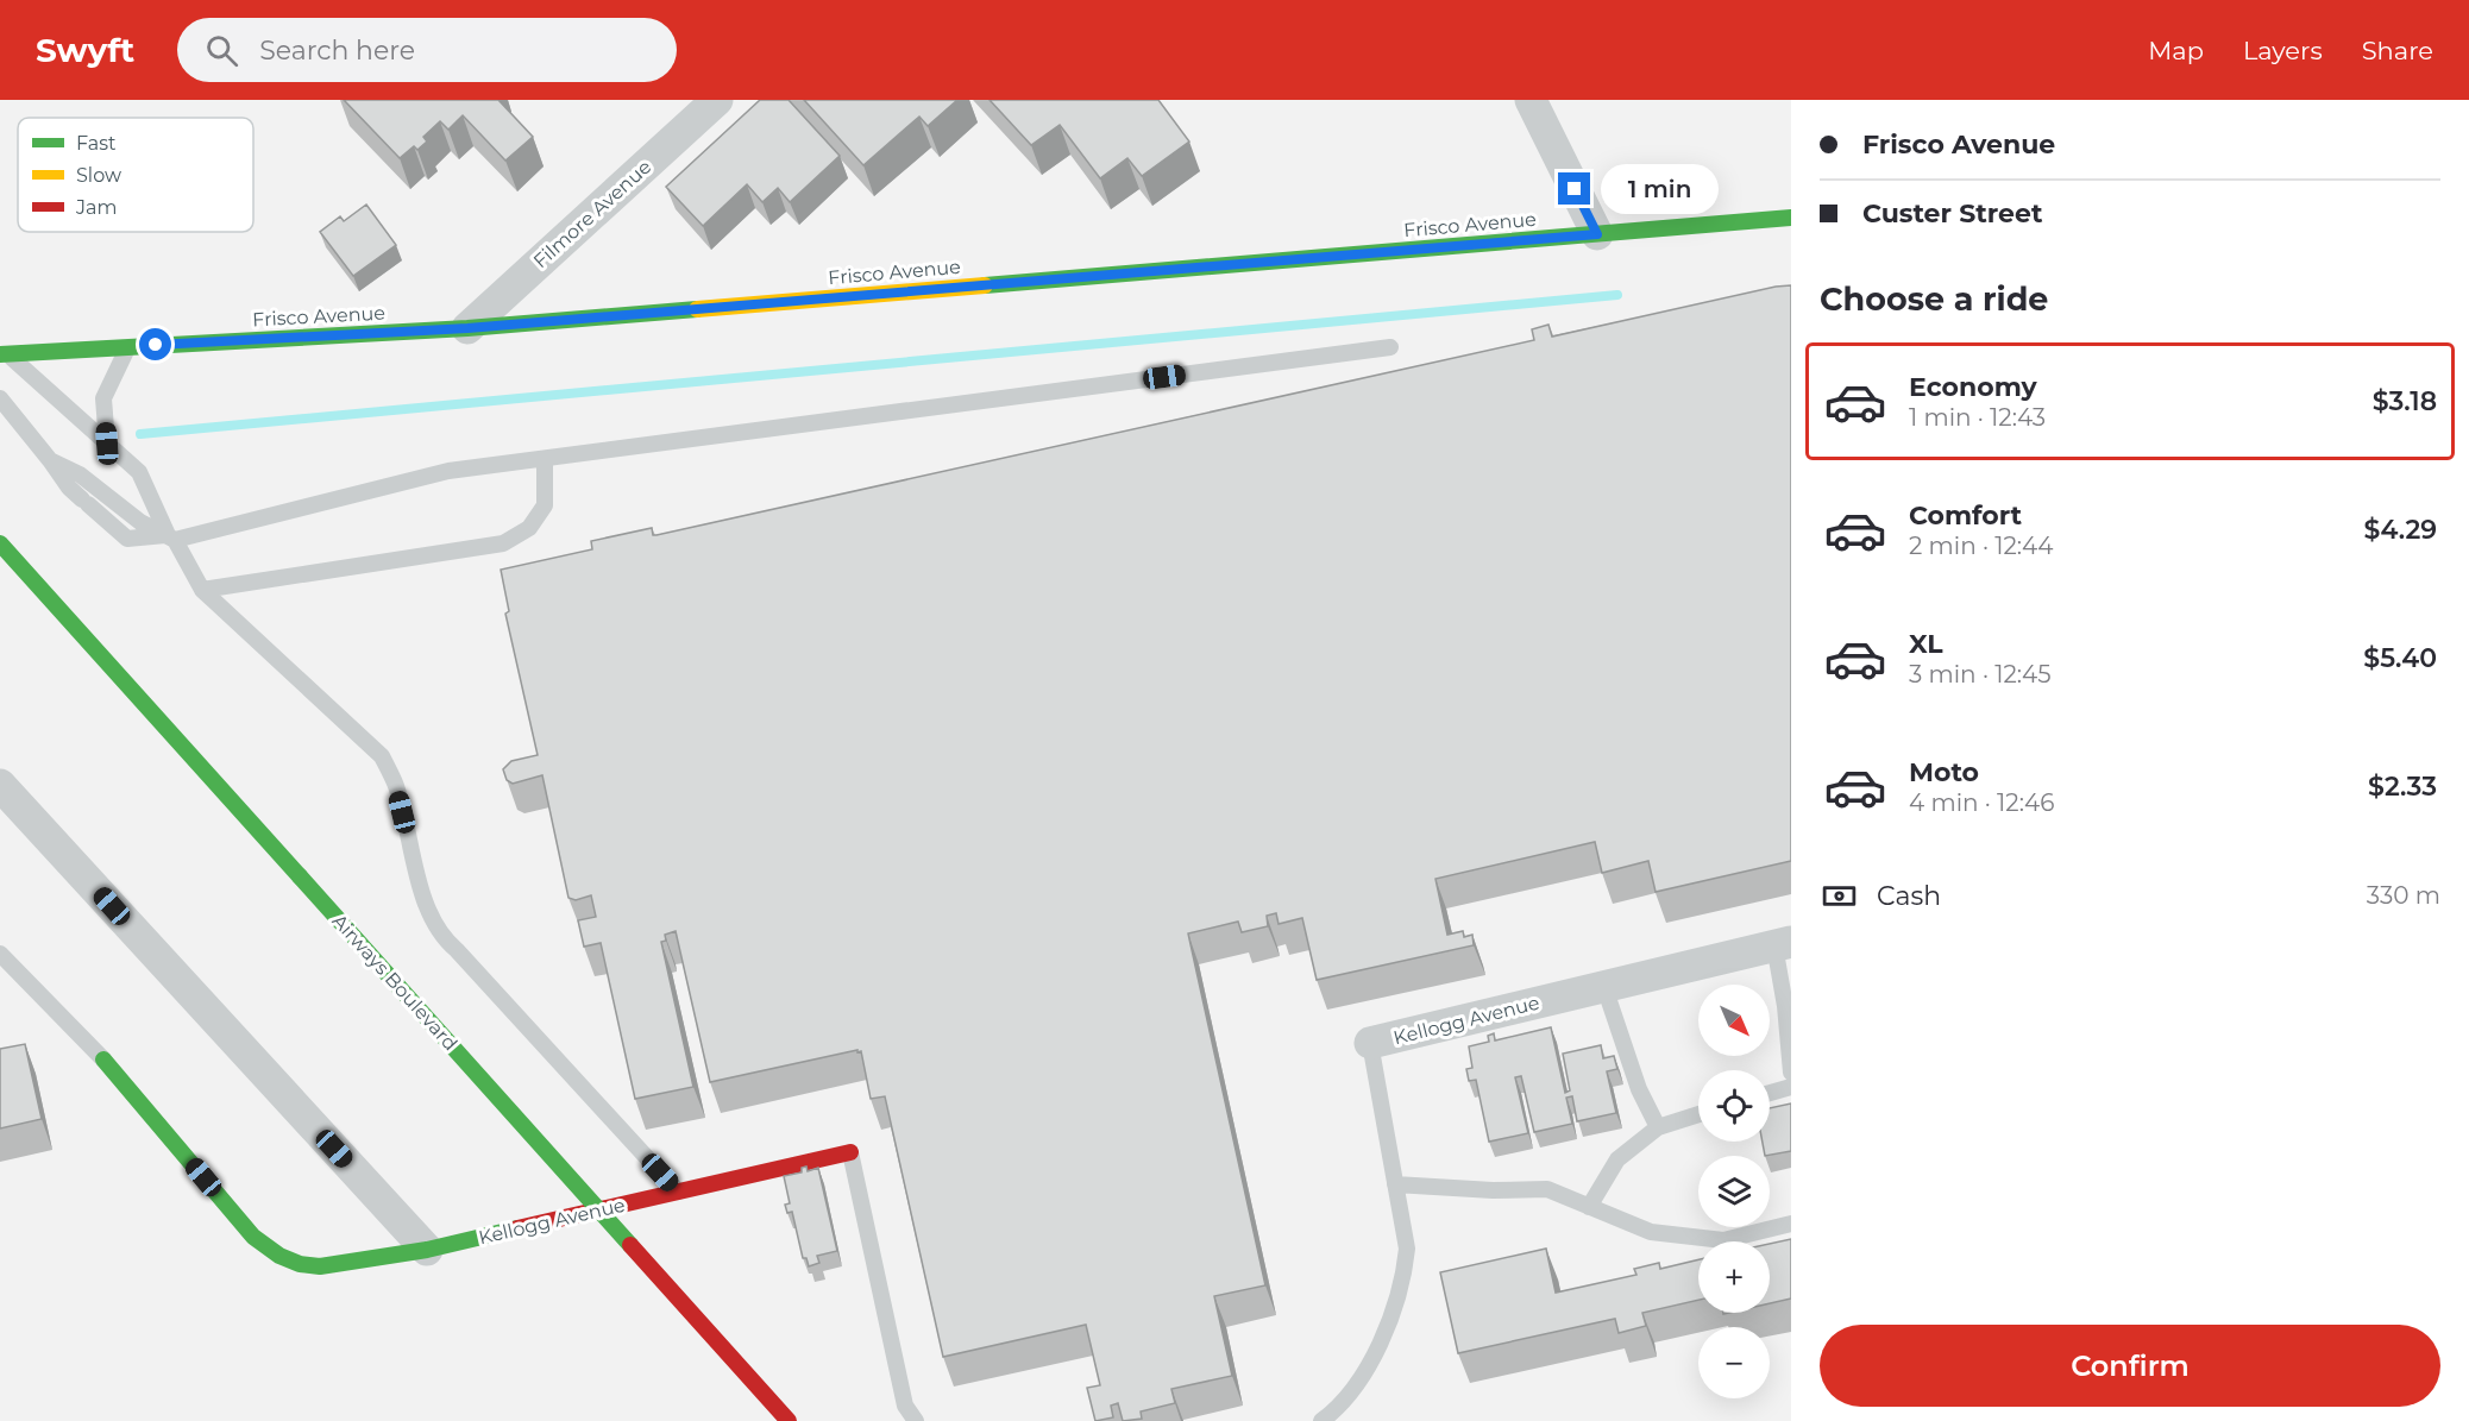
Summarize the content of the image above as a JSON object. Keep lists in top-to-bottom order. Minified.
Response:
{"streets":{"street":["Filmore Avenue","Frisco Avenue","Airways Boulevard","Kellogg Avenue"]},"crossings":[["Filmore Avenue","Frisco Avenue"]],"legend":["Fast","Slow","Jam"],"north":"bottom right","page":{"header":"Swyft","search":"Search here","nav":["Map","Layers","Share"],"banner":["Frisco Avenue","Custer Street"],"bubble":"1 min","heading":"Choose a ride","list":[{"name":"Economy","note":"1 min · 12:43","value":"$3.18"},{"name":"Comfort","note":"2 min · 12:44","value":"$4.29"},{"name":"XL","note":"3 min · 12:45","value":"$5.40"},{"name":"Moto","note":"4 min · 12:46","value":"$2.33"}],"pay":["Cash","330 m"],"map_buttons":["+","−"],"buttons":"Confirm"}}
